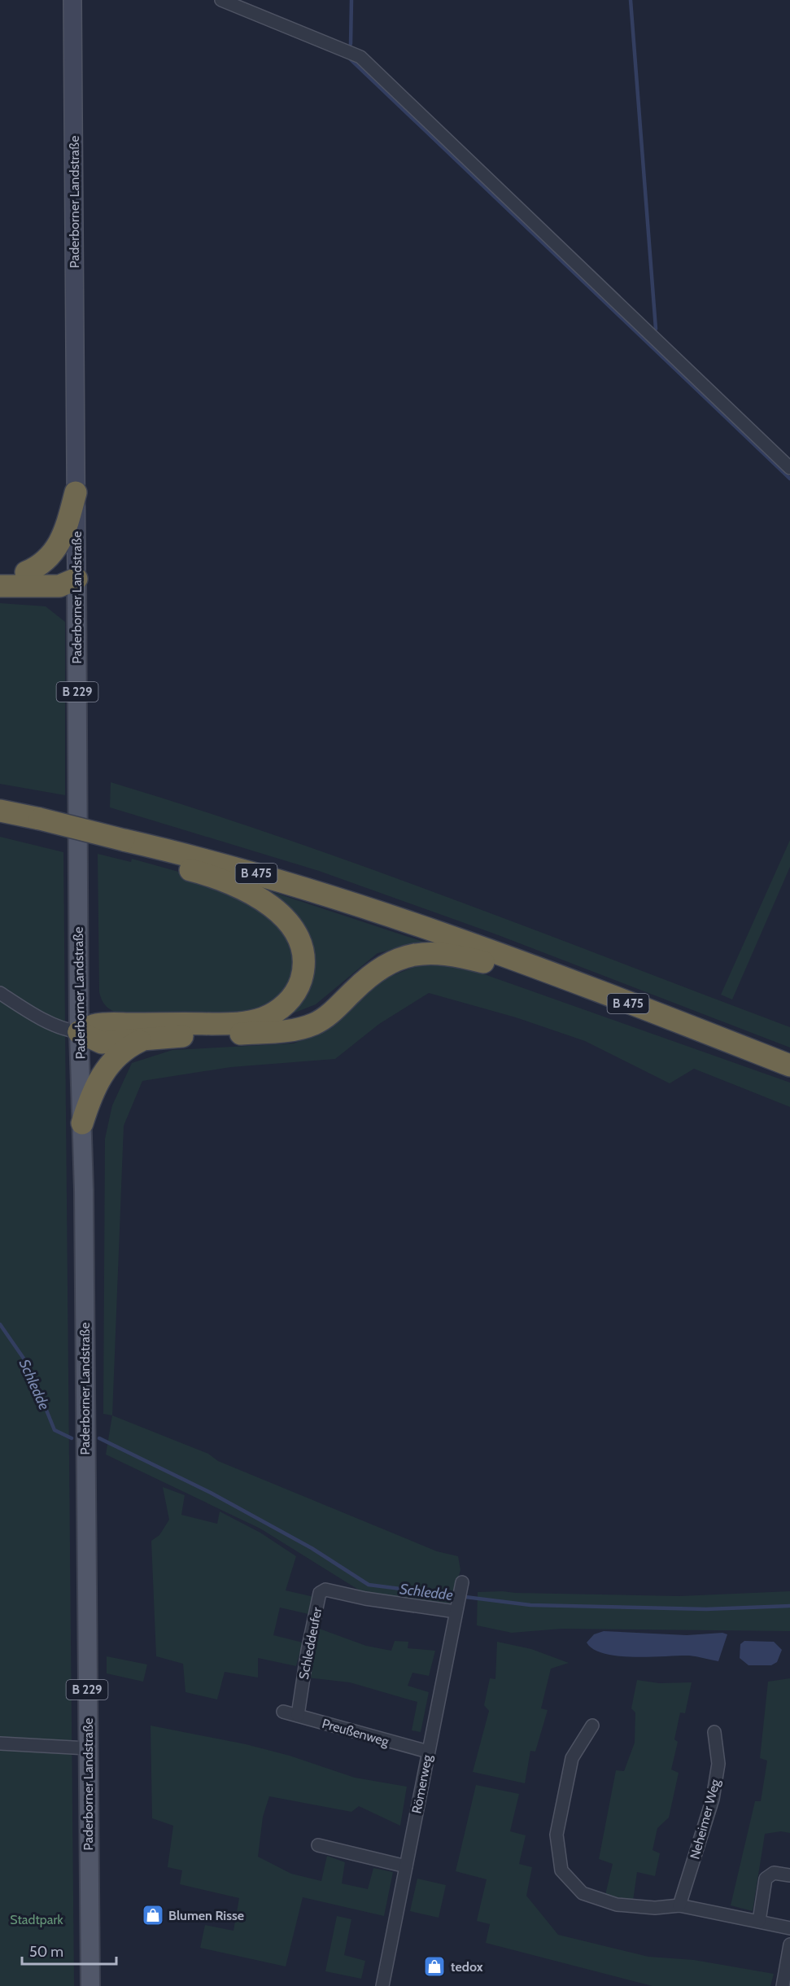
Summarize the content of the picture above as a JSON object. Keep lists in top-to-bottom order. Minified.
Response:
{"streets":{"highway":["B 475"],"main road":["Paderborner Landstraße","B 229"],"street":["Schleddeufer","Preußenweg","Römerweg","Neheimer Weg"]},"crossings":[["Schleddeufer","Preußenweg"],["Schleddeufer","Römerweg"],["Preußenweg","Römerweg"]],"water":["Schledde"],"parks":["Stadtpark"],"places":{"shop":["Blumen Risse","tedox"]},"scale_bar":"50 m"}
